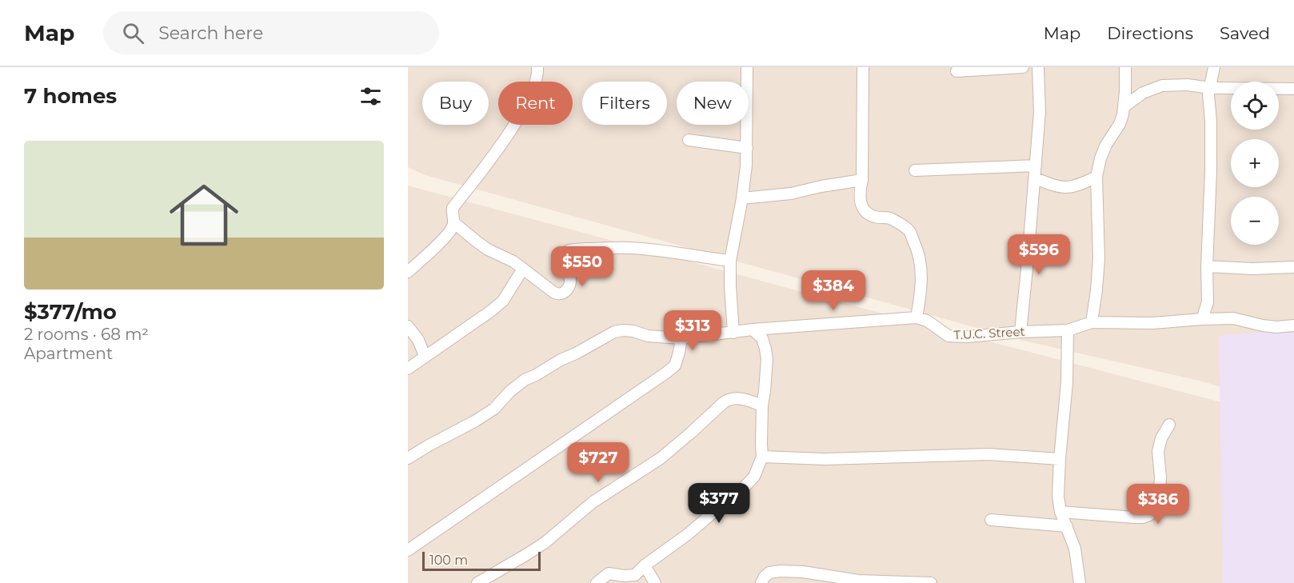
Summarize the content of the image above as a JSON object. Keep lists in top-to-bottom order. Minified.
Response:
{"streets":{"street":["T.U.C. Street"]},"scale_bar":"100 m","page":{"header":"Map","search":"Search here","nav":["Map","Directions","Saved"],"heading":"7 homes","map_buttons":["+","−"],"chip":["Buy","Rent","Filters","New"],"list":[{"name":"$377/mo","note":"2 rooms · 68 m² · Apartment"}],"price":["$596","$550","$384","$313","$727","$377","$386"],"scale":"100 m"}}
